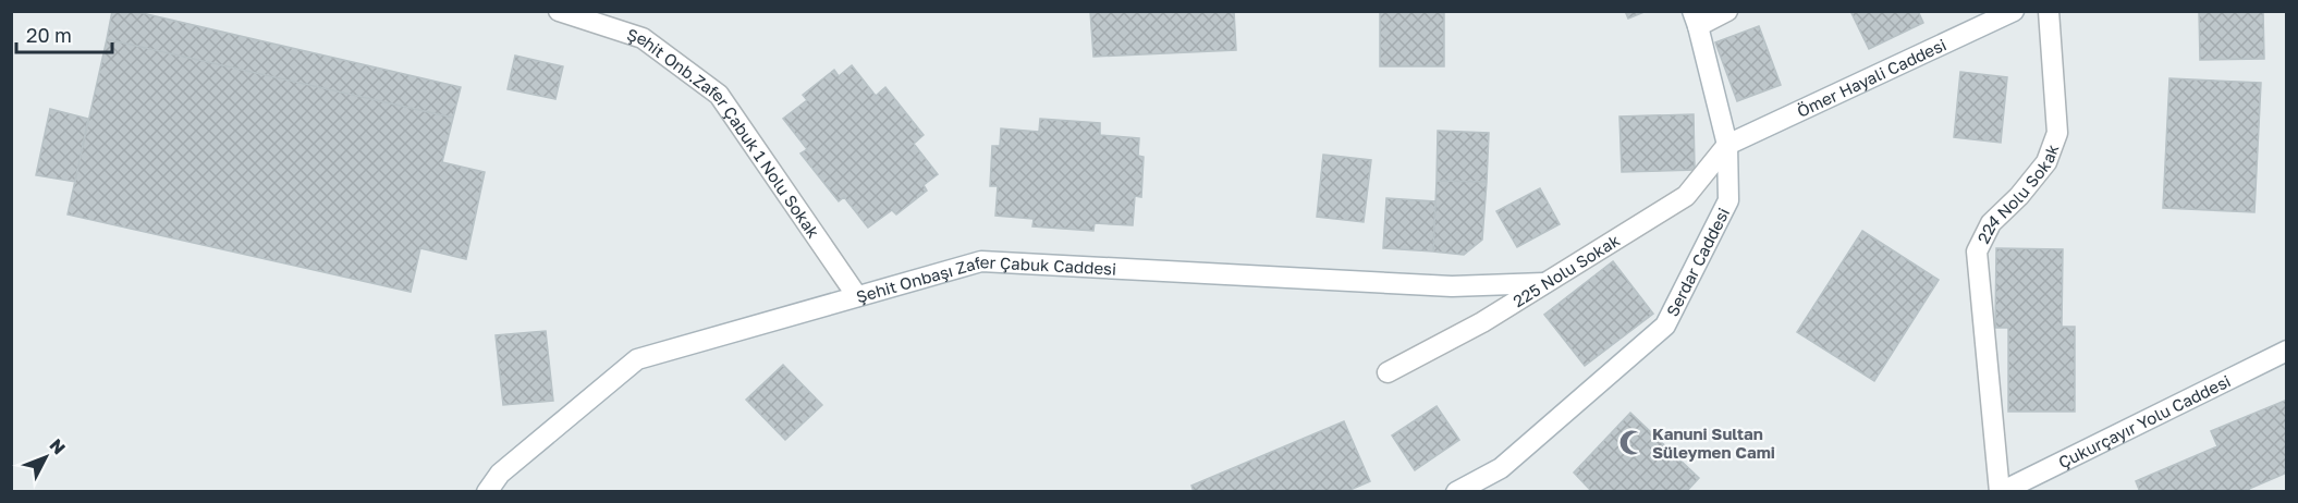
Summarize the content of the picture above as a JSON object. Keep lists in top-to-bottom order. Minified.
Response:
{"streets":{"street":["Ömer Hayali Caddesi","Şehit Onb.Zafer Çabuk 1 Nolu Sokak","224 Nolu Sokak","Serdar Caddesi","225 Nolu Sokak","Şehit Onbaşı Zafer Çabuk Caddesi","Çukurçayır Yolu Caddesi"]},"crossings":[["Ömer Hayali Caddesi","Serdar Caddesi"],["Ömer Hayali Caddesi","225 Nolu Sokak"],["Şehit Onb.Zafer Çabuk 1 Nolu Sokak","Şehit Onbaşı Zafer Çabuk Caddesi"],["224 Nolu Sokak","Çukurçayır Yolu Caddesi"],["Serdar Caddesi","225 Nolu Sokak"],["225 Nolu Sokak","Şehit Onbaşı Zafer Çabuk Caddesi"]],"places":{"mosque":["Kanuni Sultan Süleymen Cami"]},"scale_bar":"20 m","north":"top right"}
